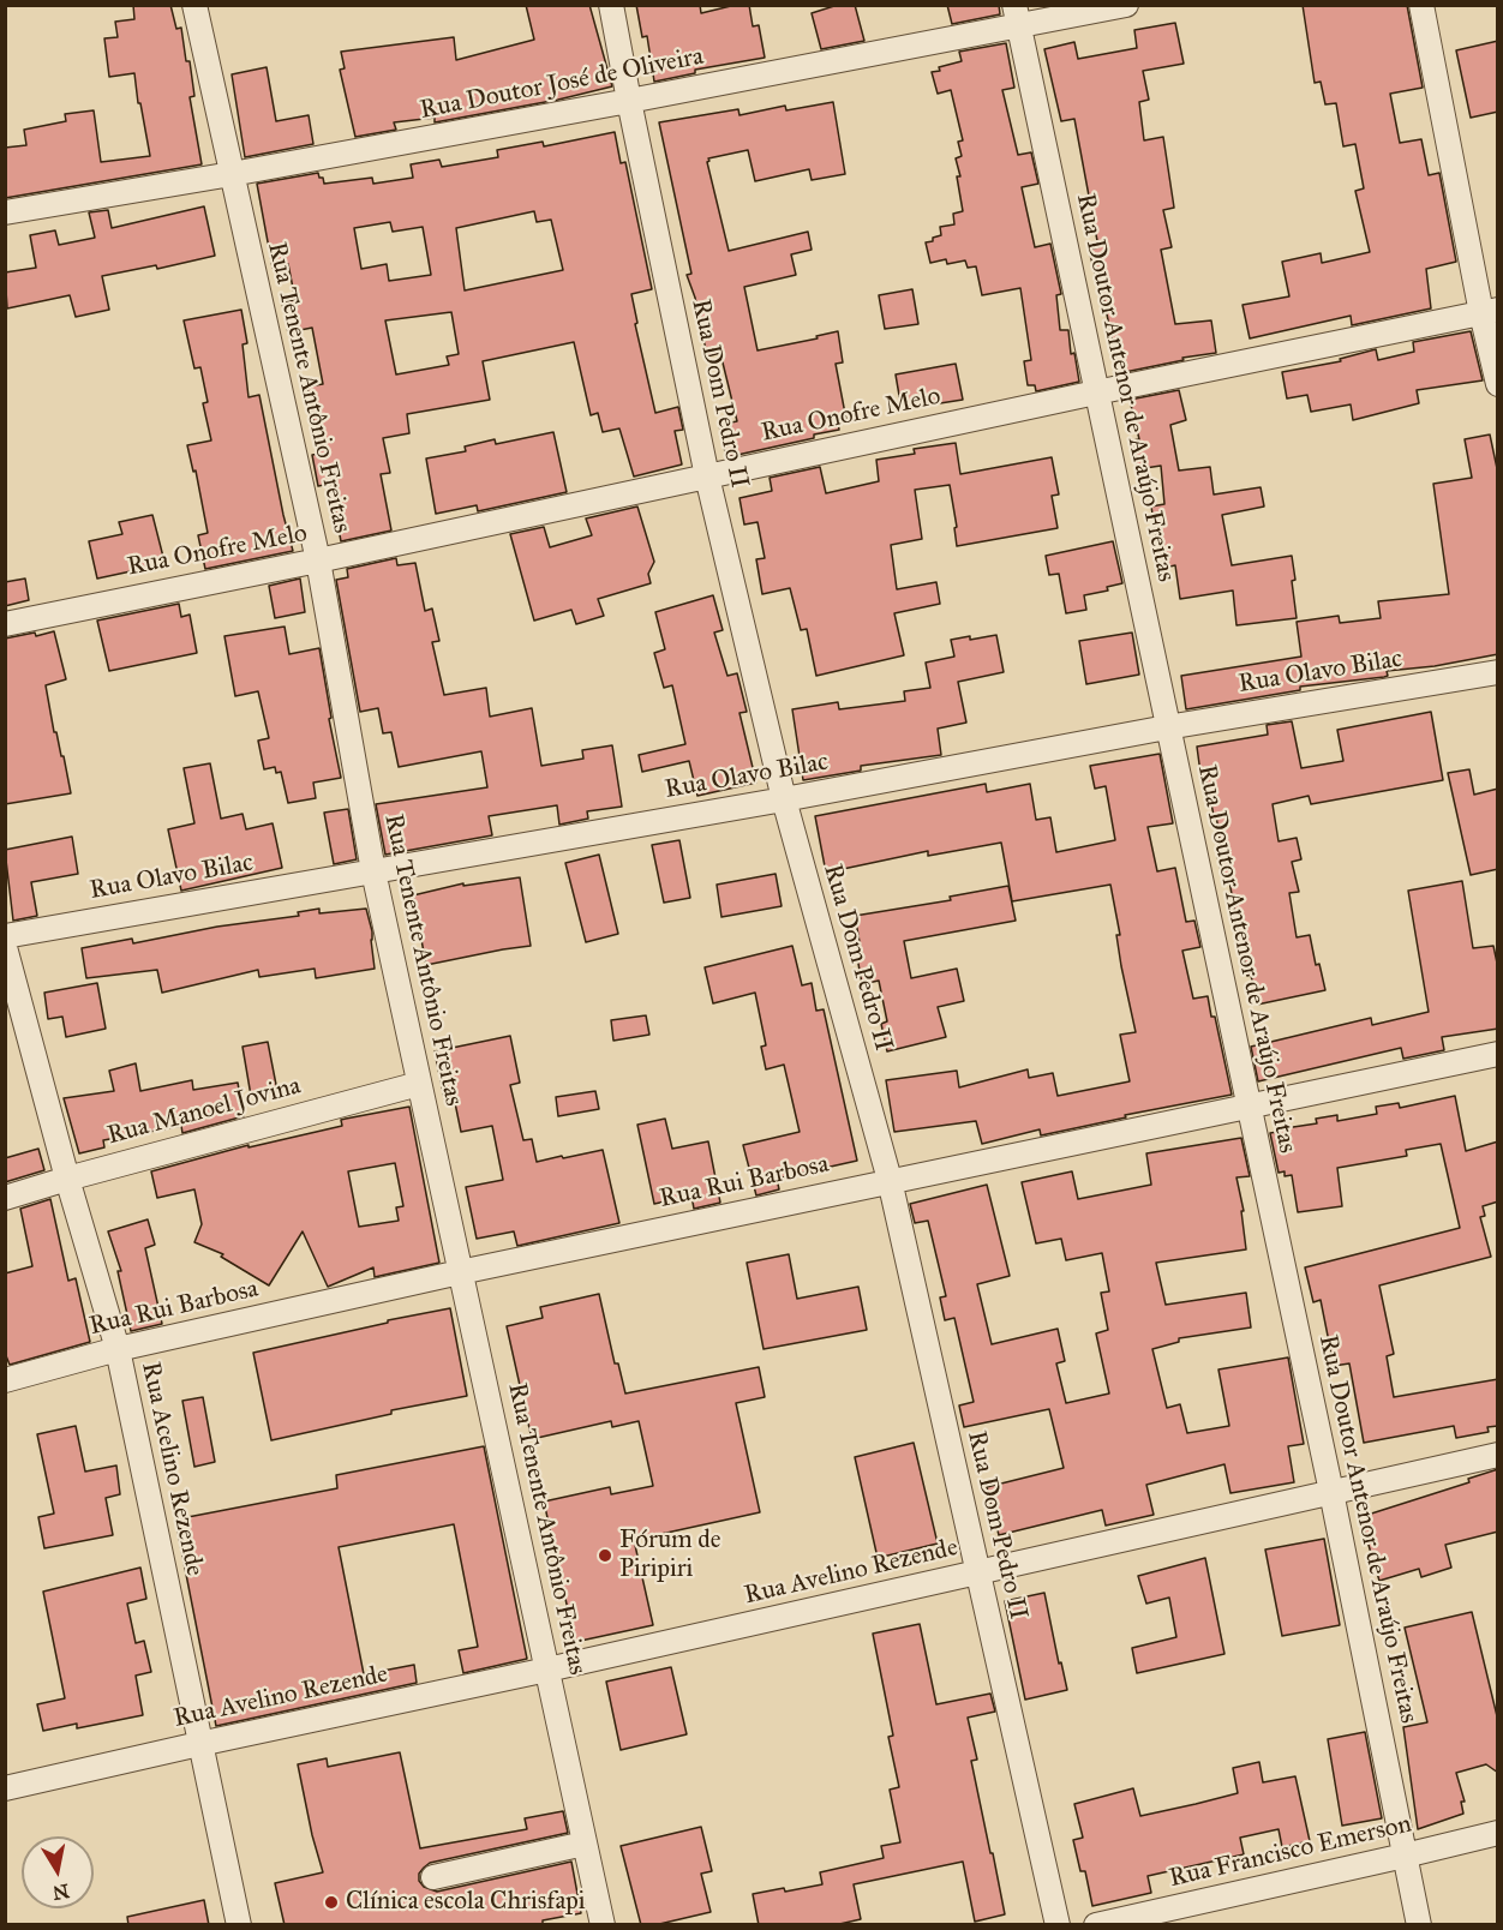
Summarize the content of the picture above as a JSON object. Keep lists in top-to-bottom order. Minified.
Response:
{"streets":{"street":["Rua Doutor José de Oliveira","Rua Tenente Antônio Freitas","Rua Doutor Antenor de Araújo Freitas","Rua Dom Pedro II","Rua Onofre Melo","Rua Olavo Bilac","Rua Manoel Jovina","Rua Rui Barbosa","Rua Acelino Rezende","Rua Avelino Rezende","Rua Francisco Emerson"]},"crossings":[["Rua Doutor José de Oliveira","Rua Tenente Antônio Freitas"],["Rua Doutor José de Oliveira","Rua Doutor Antenor de Araújo Freitas"],["Rua Doutor José de Oliveira","Rua Dom Pedro II"],["Rua Tenente Antônio Freitas","Rua Onofre Melo"],["Rua Tenente Antônio Freitas","Rua Olavo Bilac"],["Rua Tenente Antônio Freitas","Rua Manoel Jovina"],["Rua Tenente Antônio Freitas","Rua Rui Barbosa"],["Rua Tenente Antônio Freitas","Rua Avelino Rezende"],["Rua Doutor Antenor de Araújo Freitas","Rua Onofre Melo"],["Rua Doutor Antenor de Araújo Freitas","Rua Olavo Bilac"],["Rua Doutor Antenor de Araújo Freitas","Rua Rui Barbosa"],["Rua Doutor Antenor de Araújo Freitas","Rua Avelino Rezende"],["Rua Doutor Antenor de Araújo Freitas","Rua Francisco Emerson"],["Rua Dom Pedro II","Rua Onofre Melo"],["Rua Dom Pedro II","Rua Olavo Bilac"],["Rua Dom Pedro II","Rua Rui Barbosa"],["Rua Dom Pedro II","Rua Avelino Rezende"],["Rua Manoel Jovina","Rua Acelino Rezende"],["Rua Rui Barbosa","Rua Acelino Rezende"],["Rua Acelino Rezende","Rua Avelino Rezende"]],"places":["Fórum de Piripiri","Clínica escola Chrisfapi"],"north":"bottom"}
